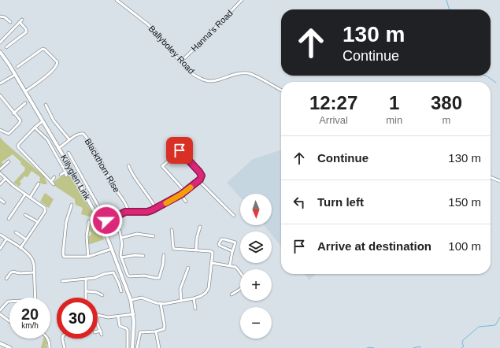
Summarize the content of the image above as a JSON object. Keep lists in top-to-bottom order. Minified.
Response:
{"streets":{"street":["Hanna's Road","Ballyboley Road","Blackthorn Rise","Killyglen Link"]},"crossings":[["Hanna's Road","Ballyboley Road"],["Blackthorn Rise","Killyglen Link"]],"north":"bottom","page":{"turn":["130 m","Continue"],"eta":["12:27","Arrival","1","min","380","m"],"list":[{"name":"Continue","value":"130 m"},{"name":"Turn left","value":"150 m"},{"name":"Arrive at destination","value":"100 m"}],"map_buttons":["+","−"],"speed":"20 km/h","limit":"30"}}
